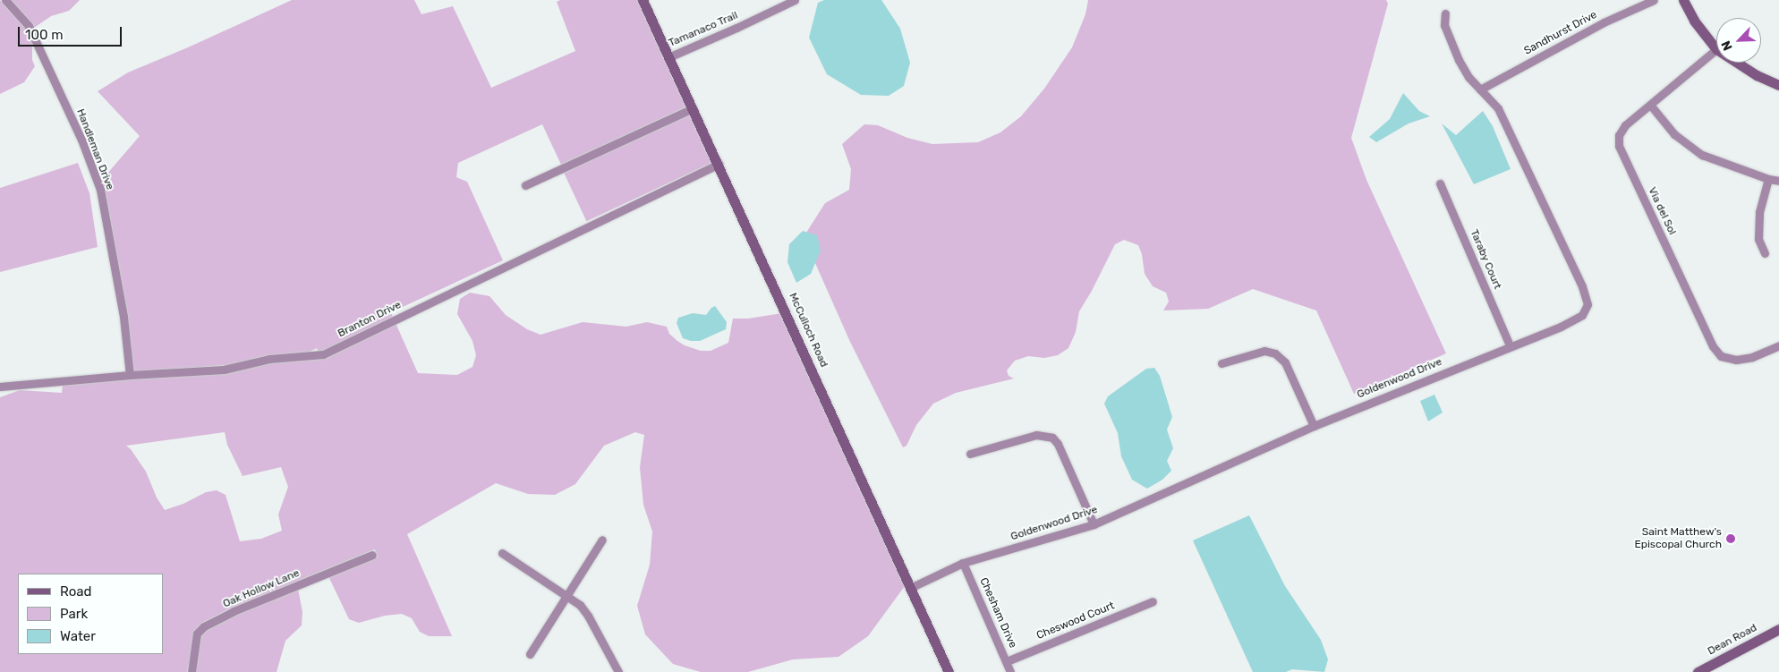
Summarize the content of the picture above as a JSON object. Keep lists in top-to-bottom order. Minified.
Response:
{"streets":{"street":["Tamanaco Trail","Sandhurst Drive","Handleman Drive","Via del Sol","Taraby Court","Branton Drive","McCulloch Road","Goldenwood Drive","Oak Hollow Lane","Chesham Drive","Cheswood Court","Dean Road"]},"crossings":[["Tamanaco Trail","McCulloch Road"],["Sandhurst Drive","Goldenwood Drive"],["Handleman Drive","Branton Drive"],["Taraby Court","Goldenwood Drive"],["Branton Drive","McCulloch Road"],["McCulloch Road","Goldenwood Drive"],["Goldenwood Drive","Chesham Drive"],["Chesham Drive","Cheswood Court"]],"places":["Saint Matthew's Episcopal Church"],"legend":["Road","Park","Water"],"scale_bar":"100 m","north":"bottom left"}
